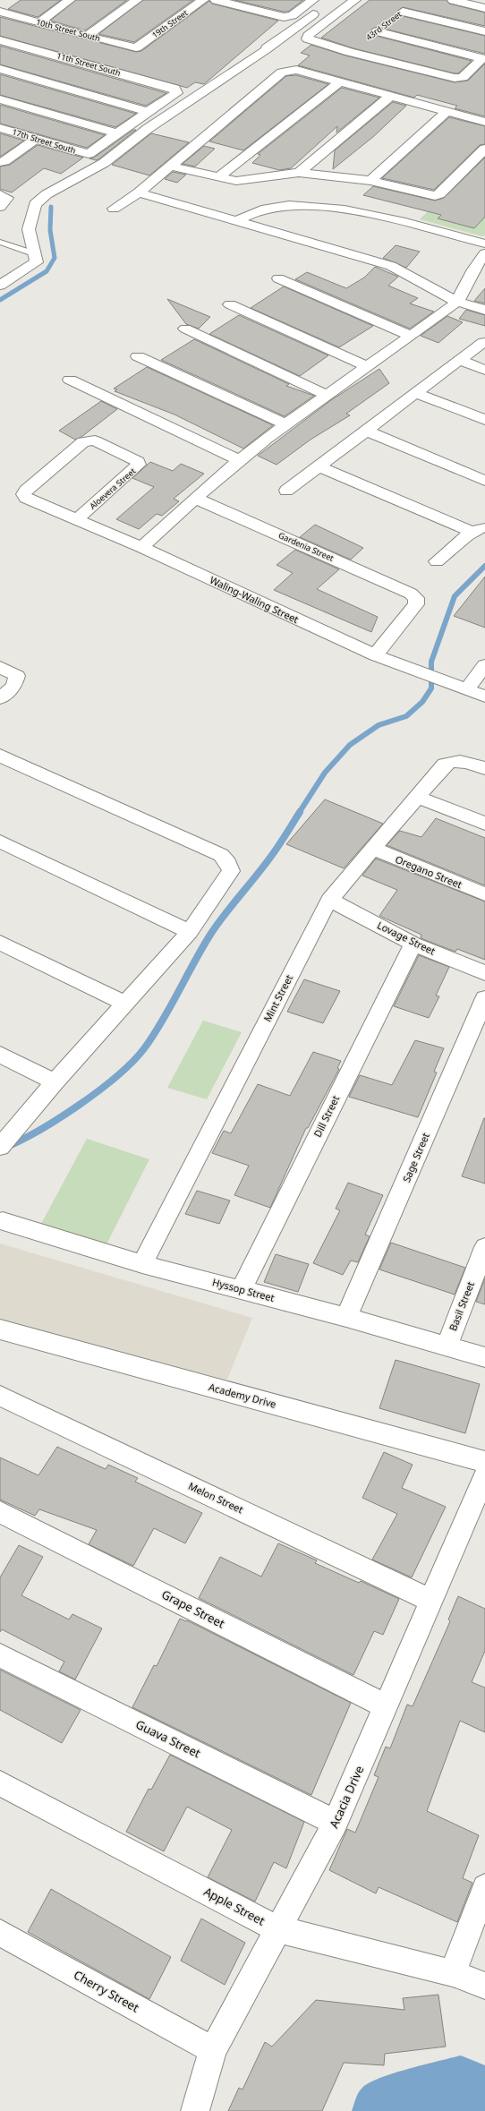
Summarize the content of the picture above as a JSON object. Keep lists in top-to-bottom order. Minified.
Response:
{"streets":{"street":["19th Street","43rd Street","10th Street South","11th Street South","17th Street South","Aloevera Street","Gardenia Street","Waling-Waling Street","Oregano Street","Lovage Street","Mint Street","Dill Street","Sage Street","Hyssop Street","Basil Street","Academy Drive","Melon Street","Grape Street","Guava Street","Acacia Drive","Apple Street","Cherry Street"]},"crossings":[["19th Street","10th Street South"],["Aloevera Street","Waling-Waling Street"],["Gardenia Street","Waling-Waling Street"],["Oregano Street","Mint Street"],["Lovage Street","Mint Street"],["Lovage Street","Dill Street"],["Mint Street","Hyssop Street"],["Dill Street","Hyssop Street"],["Sage Street","Hyssop Street"],["Hyssop Street","Basil Street"],["Melon Street","Acacia Drive"],["Grape Street","Acacia Drive"],["Guava Street","Acacia Drive"],["Acacia Drive","Apple Street"],["Acacia Drive","Cherry Street"]]}
